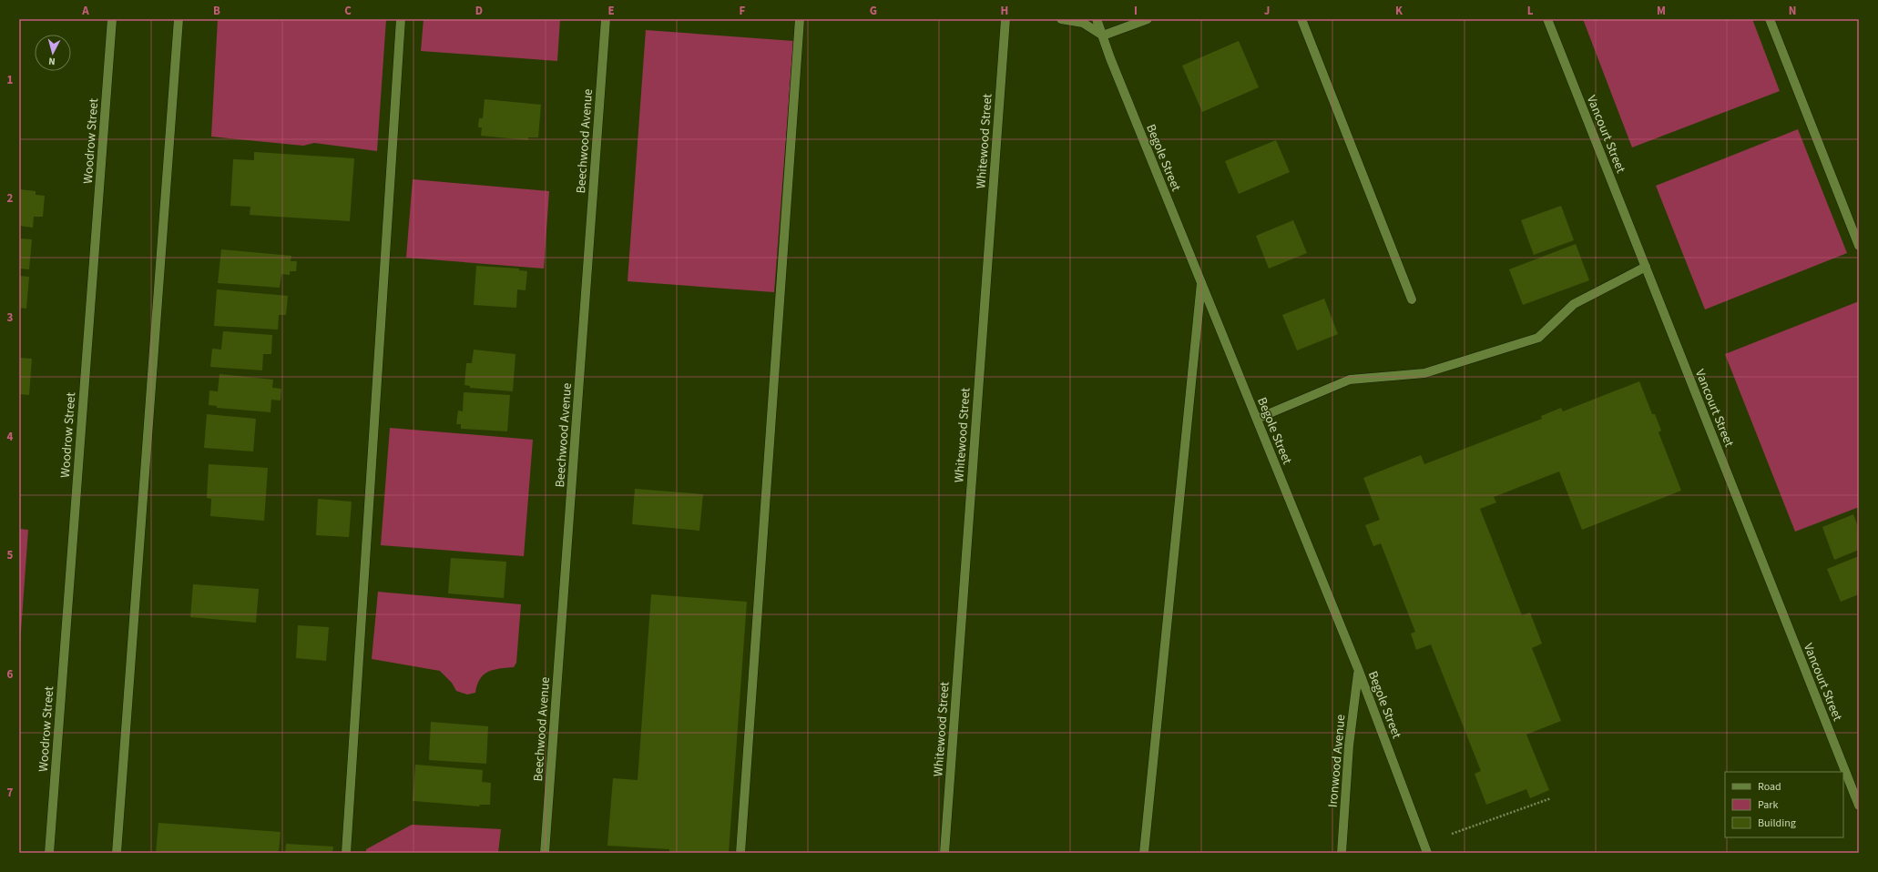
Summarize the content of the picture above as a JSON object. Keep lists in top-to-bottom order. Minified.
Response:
{"streets":{"street":["Vancourt Street","Woodrow Street","Beechwood Avenue","Whitewood Street","Begole Street","Ironwood Avenue"]},"crossings":[["Begole Street","Ironwood Avenue"]],"legend":["Road","Park","Building"],"north":"bottom","grid":{"columns":["A","B","C","D","E","F","G","H","I","J","K","L","M","N"],"rows":["1","2","3","4","5","6","7"]}}
